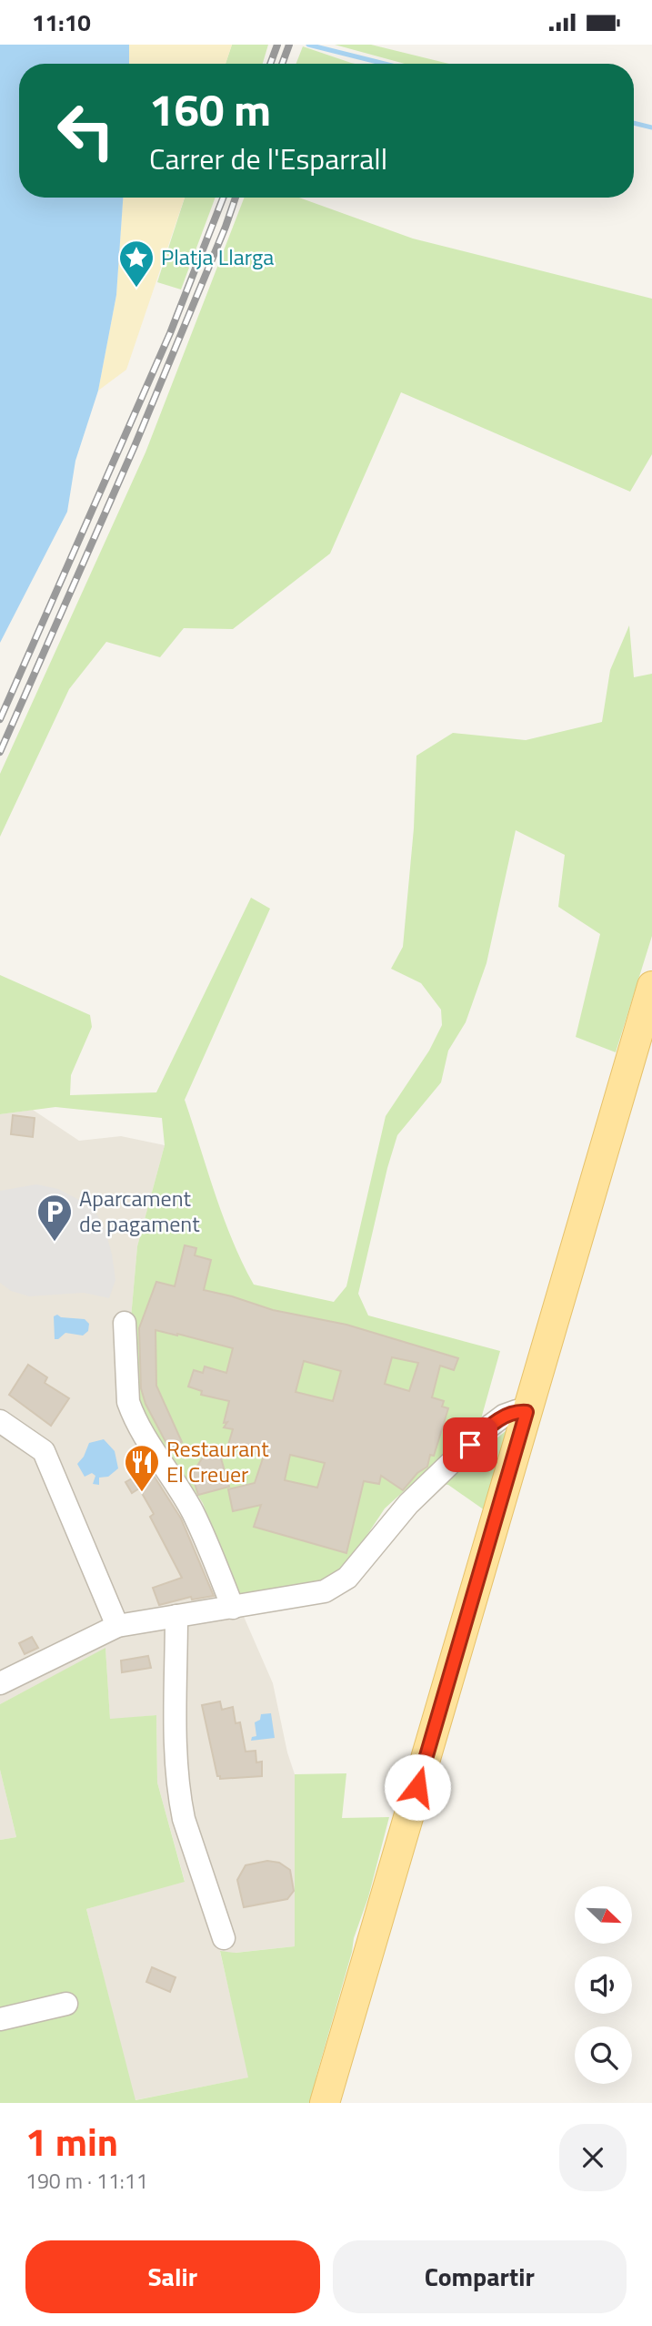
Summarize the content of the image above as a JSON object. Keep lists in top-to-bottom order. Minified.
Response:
{"places":{"place":["Platja Llarga"],"parking":["Aparcament de pagament"],"restaurant":["Restaurant El Creuer"]},"north":"bottom right","page":{"status":"11:10","turn":["160 m","Carrer de l'Esparrall"],"heading":["1 min","190 m · 11:11"],"buttons":["Salir","Compartir"]}}
